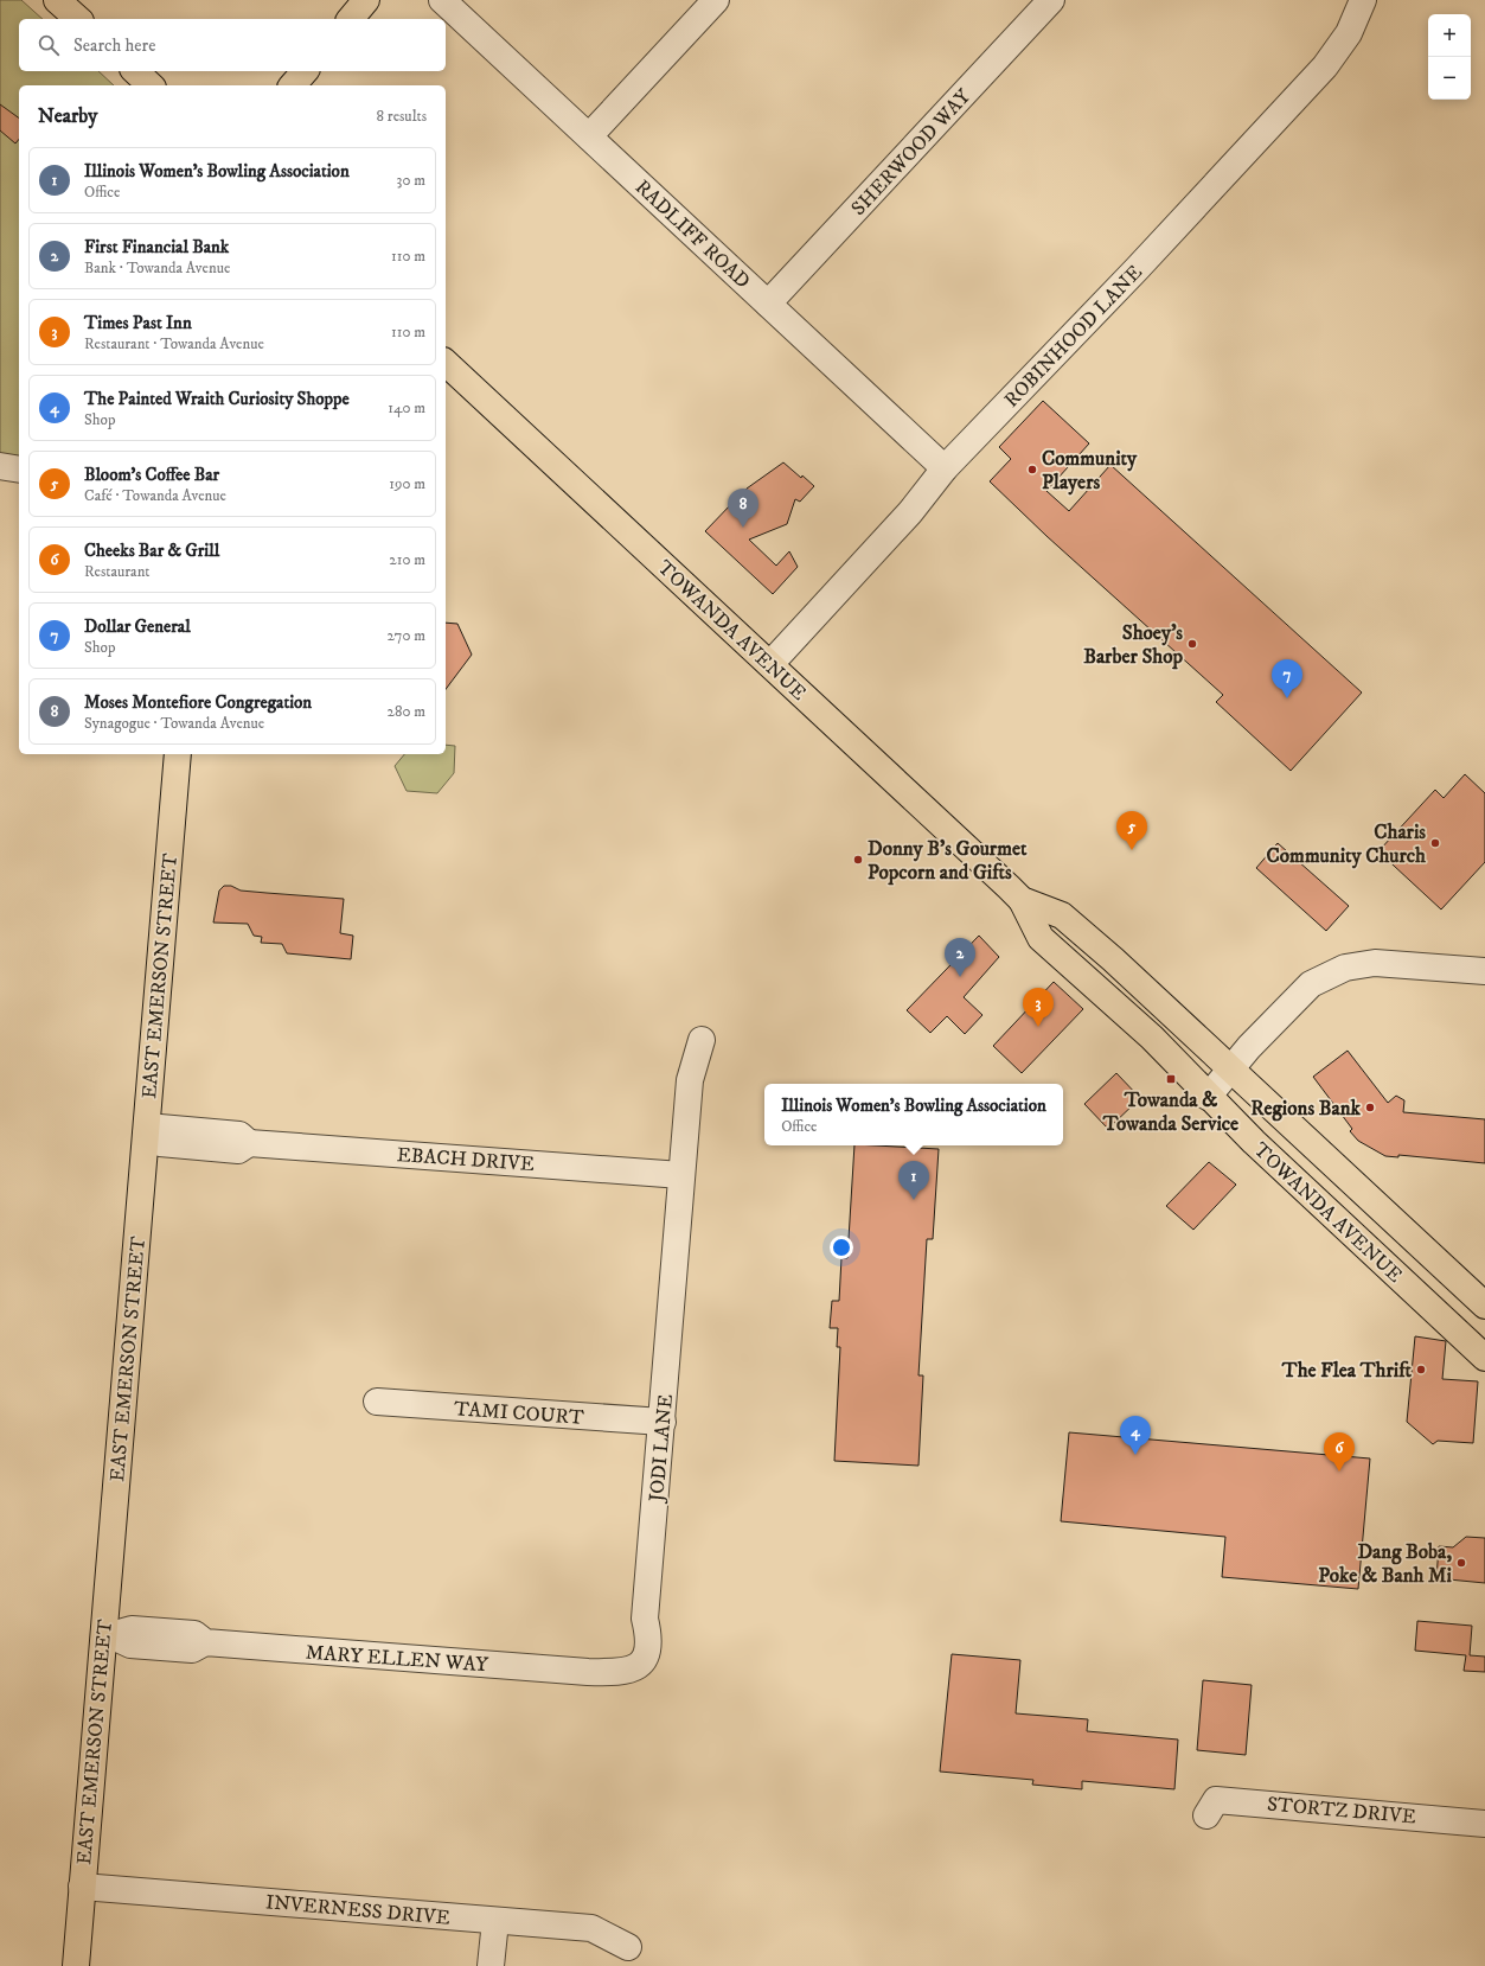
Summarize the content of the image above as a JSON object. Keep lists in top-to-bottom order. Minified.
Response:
{"streets":{"main road":["TOWANDA AVENUE","EAST EMERSON STREET"],"street":["SHERWOOD WAY","RADLIFF ROAD","ROBINHOOD LANE","EBACH DRIVE","TAMI COURT","JODI LANE","MARY ELLEN WAY","STORTZ DRIVE","INVERNESS DRIVE"]},"crossings":[["SHERWOOD WAY","RADLIFF ROAD"],["RADLIFF ROAD","ROBINHOOD LANE"],["ROBINHOOD LANE","TOWANDA AVENUE"],["EAST EMERSON STREET","EBACH DRIVE"],["EAST EMERSON STREET","MARY ELLEN WAY"],["EAST EMERSON STREET","INVERNESS DRIVE"],["EBACH DRIVE","JODI LANE"],["TAMI COURT","JODI LANE"],["JODI LANE","MARY ELLEN WAY"]],"places":{"other":["Community Players","Shoey's Barber Shop","Charis Community Church","Donny B's Gourmet Popcorn and Gifts","Regions Bank","The Flea Thrift","Dang Boba, Poke & Banh Mi"],"transit":["Towanda & Towanda Service"]},"page":{"map_buttons":["+","−"],"search":"Search here","heading":["Nearby","8 results"],"list":[{"mark":"1","name":"Illinois Women's Bowling Association","note":"Office","value":"30 m"},{"mark":"2","name":"First Financial Bank","note":"Bank · Towanda Avenue","value":"110 m"},{"mark":"3","name":"Times Past Inn","note":"Restaurant · Towanda Avenue","value":"110 m"},{"mark":"4","name":"The Painted Wraith Curiosity Shoppe","note":"Shop","value":"140 m"},{"mark":"5","name":"Bloom's Coffee Bar","note":"Café · Towanda Avenue","value":"190 m"},{"mark":"6","name":"Cheeks Bar & Grill","note":"Restaurant","value":"210 m"},{"mark":"7","name":"Dollar General","note":"Shop","value":"270 m"},{"mark":"8","name":"Moses Montefiore Congregation","note":"Synagogue · Towanda Avenue","value":"280 m"}],"pins":["8","7","5","2","3","1","4","6"],"popup":["Illinois Women's Bowling Association","Office"]}}
